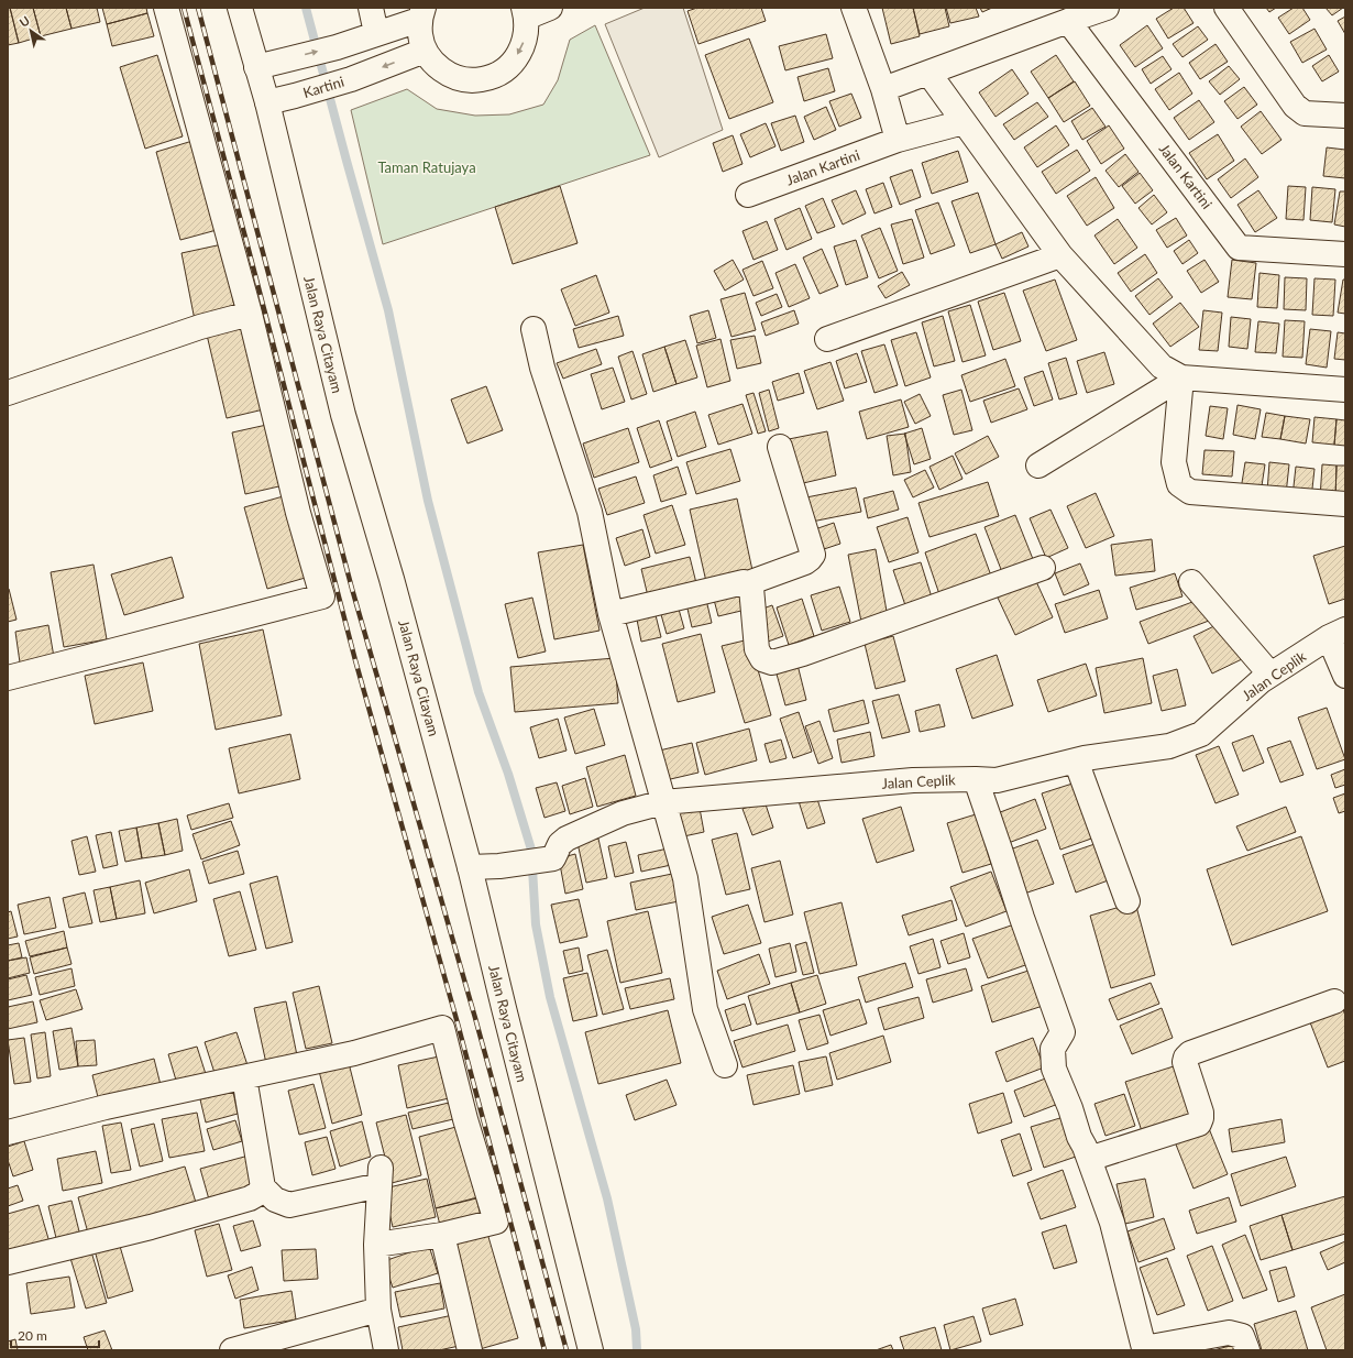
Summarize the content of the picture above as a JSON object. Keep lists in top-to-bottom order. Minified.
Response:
{"streets":{"street":["Kartini","Jalan Kartini","Jalan Raya Citayam","Jalan Ceplik"]},"crossings":[["Kartini","Jalan Raya Citayam"],["Jalan Raya Citayam","Jalan Ceplik"]],"parks":["Taman Ratujaya"],"scale_bar":"20 m","north":"top left"}
